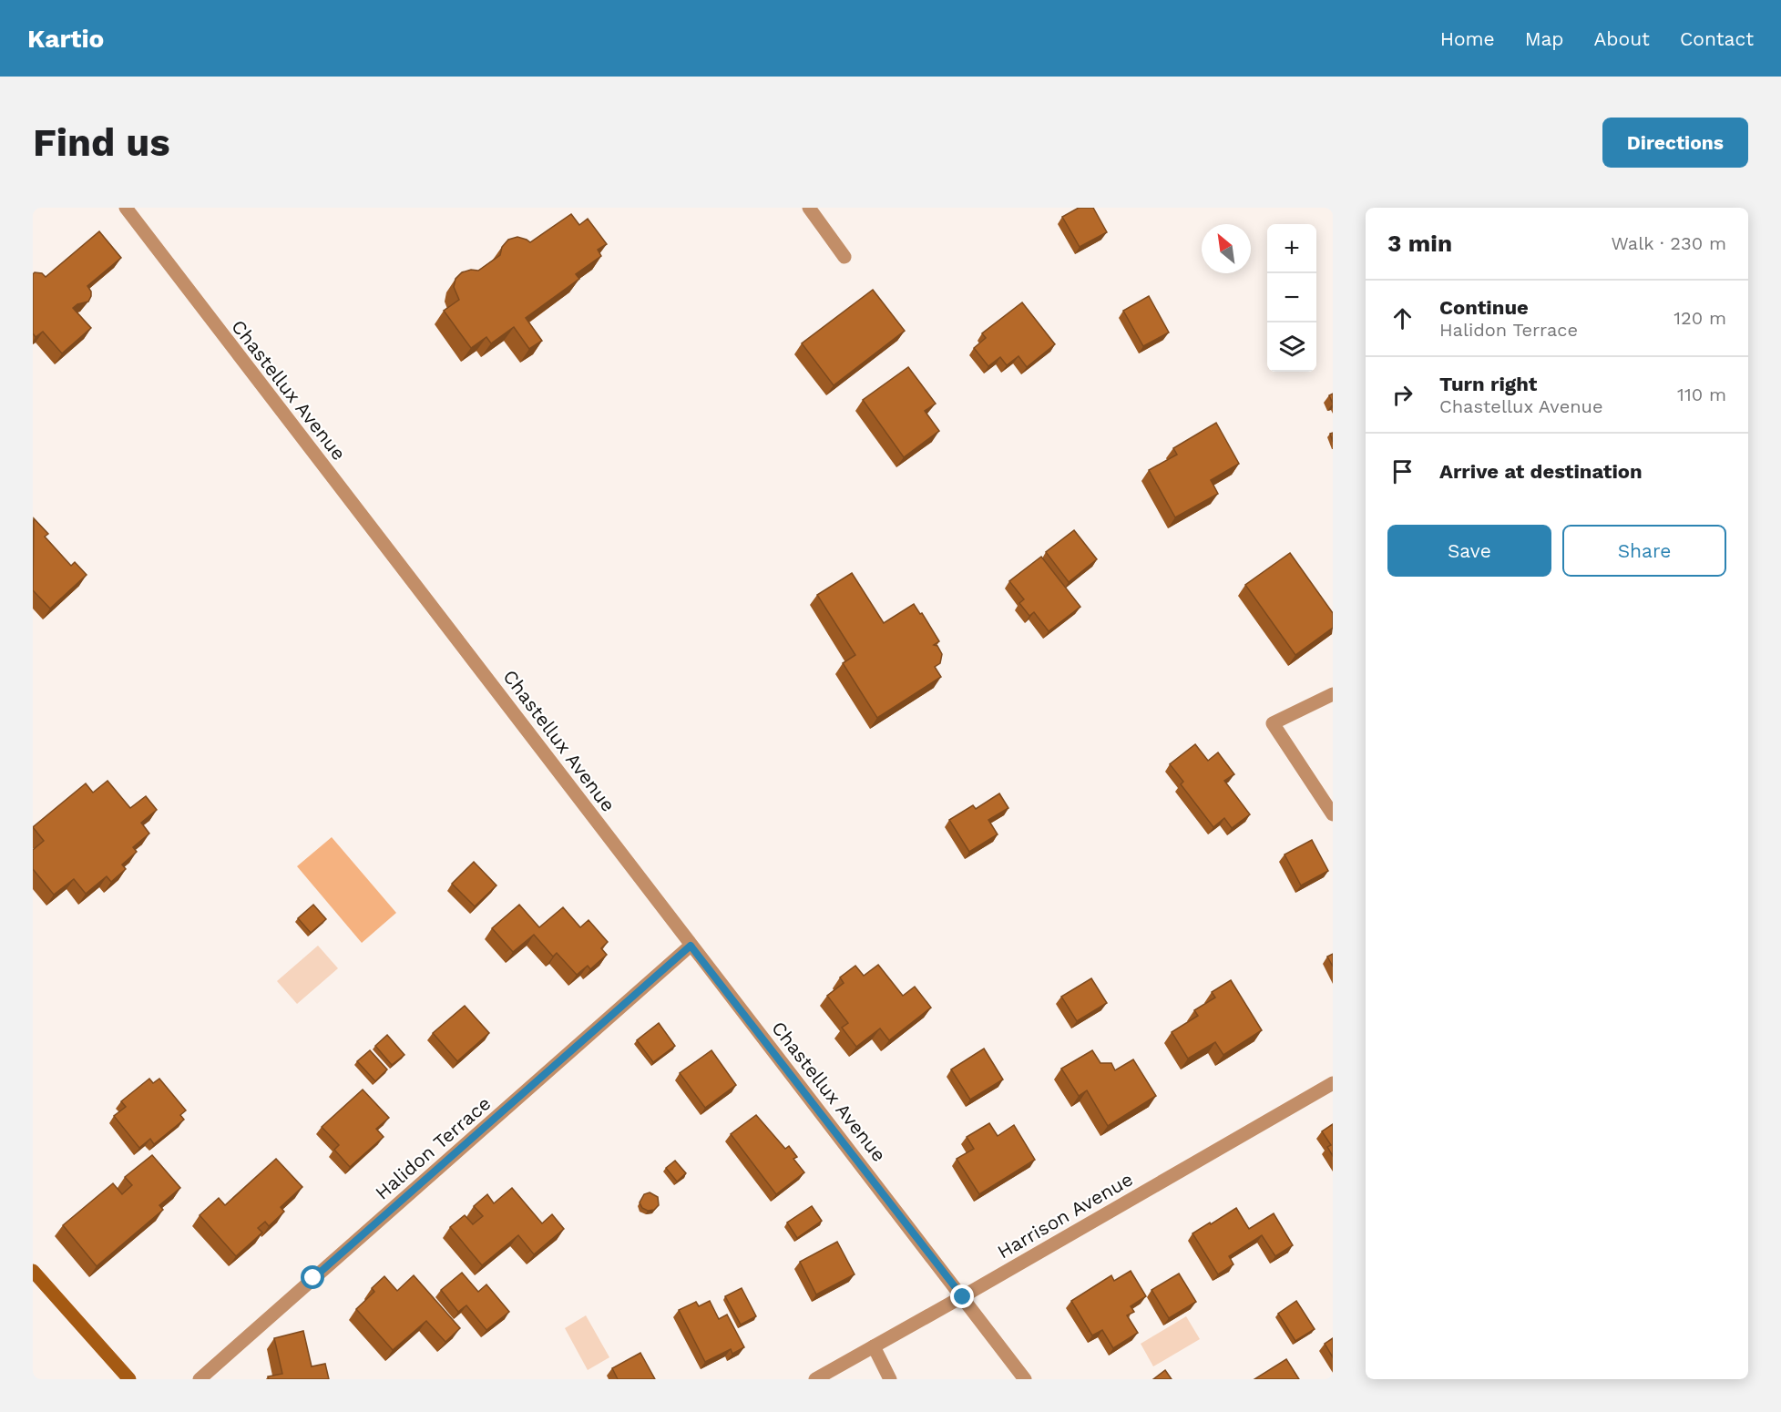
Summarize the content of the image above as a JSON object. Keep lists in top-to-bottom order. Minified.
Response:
{"streets":{"street":["Chastellux Avenue","Halidon Terrace","Harrison Avenue"]},"crossings":[["Chastellux Avenue","Halidon Terrace"],["Chastellux Avenue","Harrison Avenue"]],"north":"top left","page":{"header":"Kartio","nav":["Home","Map","About","Contact"],"buttons":["Directions",["Save","Share"]],"title":"Find us","heading":["3 min","Walk · 230 m"],"map_buttons":["+","−"],"list":[["Continue","Halidon Terrace","120 m"],["Turn right","Chastellux Avenue","110 m"],"Arrive at destination"]}}
